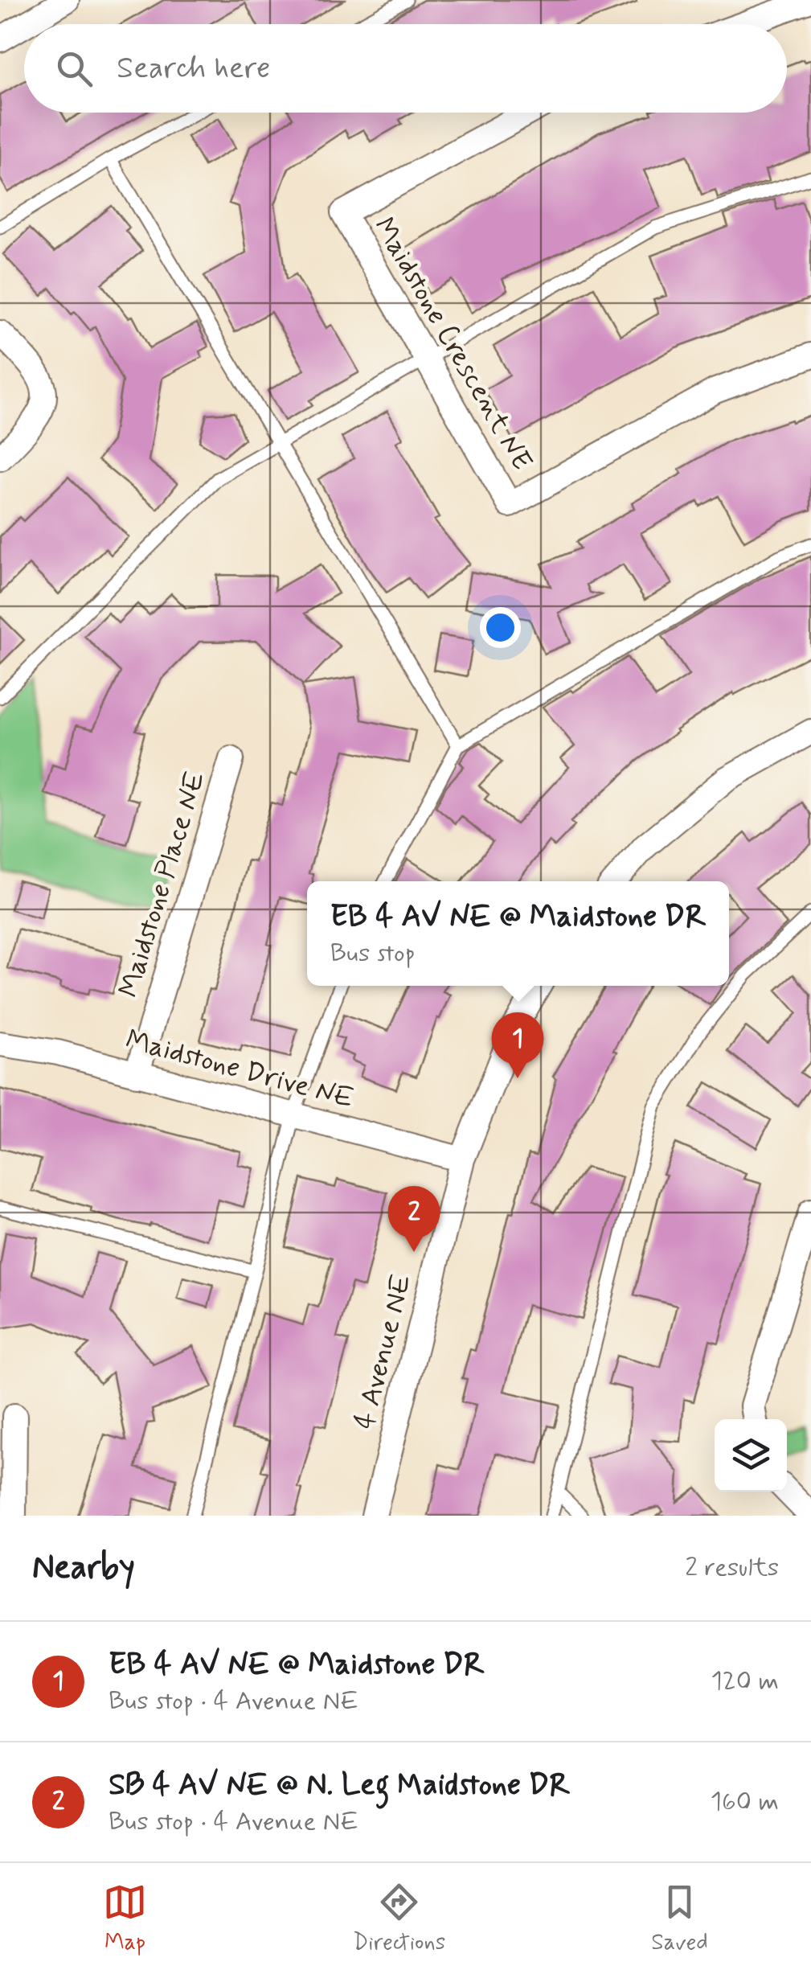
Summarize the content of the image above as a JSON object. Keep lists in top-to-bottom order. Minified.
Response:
{"streets":{"street":["Maidstone Crescent NE","Maidstone Place NE","Maidstone Drive NE","4 Avenue NE"]},"crossings":[["Maidstone Place NE","Maidstone Drive NE"],["Maidstone Drive NE","4 Avenue NE"]],"page":{"search":"Search here","popup":["EB 4 AV NE @ Maidstone DR","Bus stop"],"pins":["1","2"],"heading":["Nearby","2 results"],"list":[{"mark":"1","name":"EB 4 AV NE @ Maidstone DR","note":"Bus stop · 4 Avenue NE","value":"120 m"},{"mark":"2","name":"SB 4 AV NE @ N. Leg Maidstone DR","note":"Bus stop · 4 Avenue NE","value":"160 m"}],"nav":["Map","Directions","Saved"]}}
